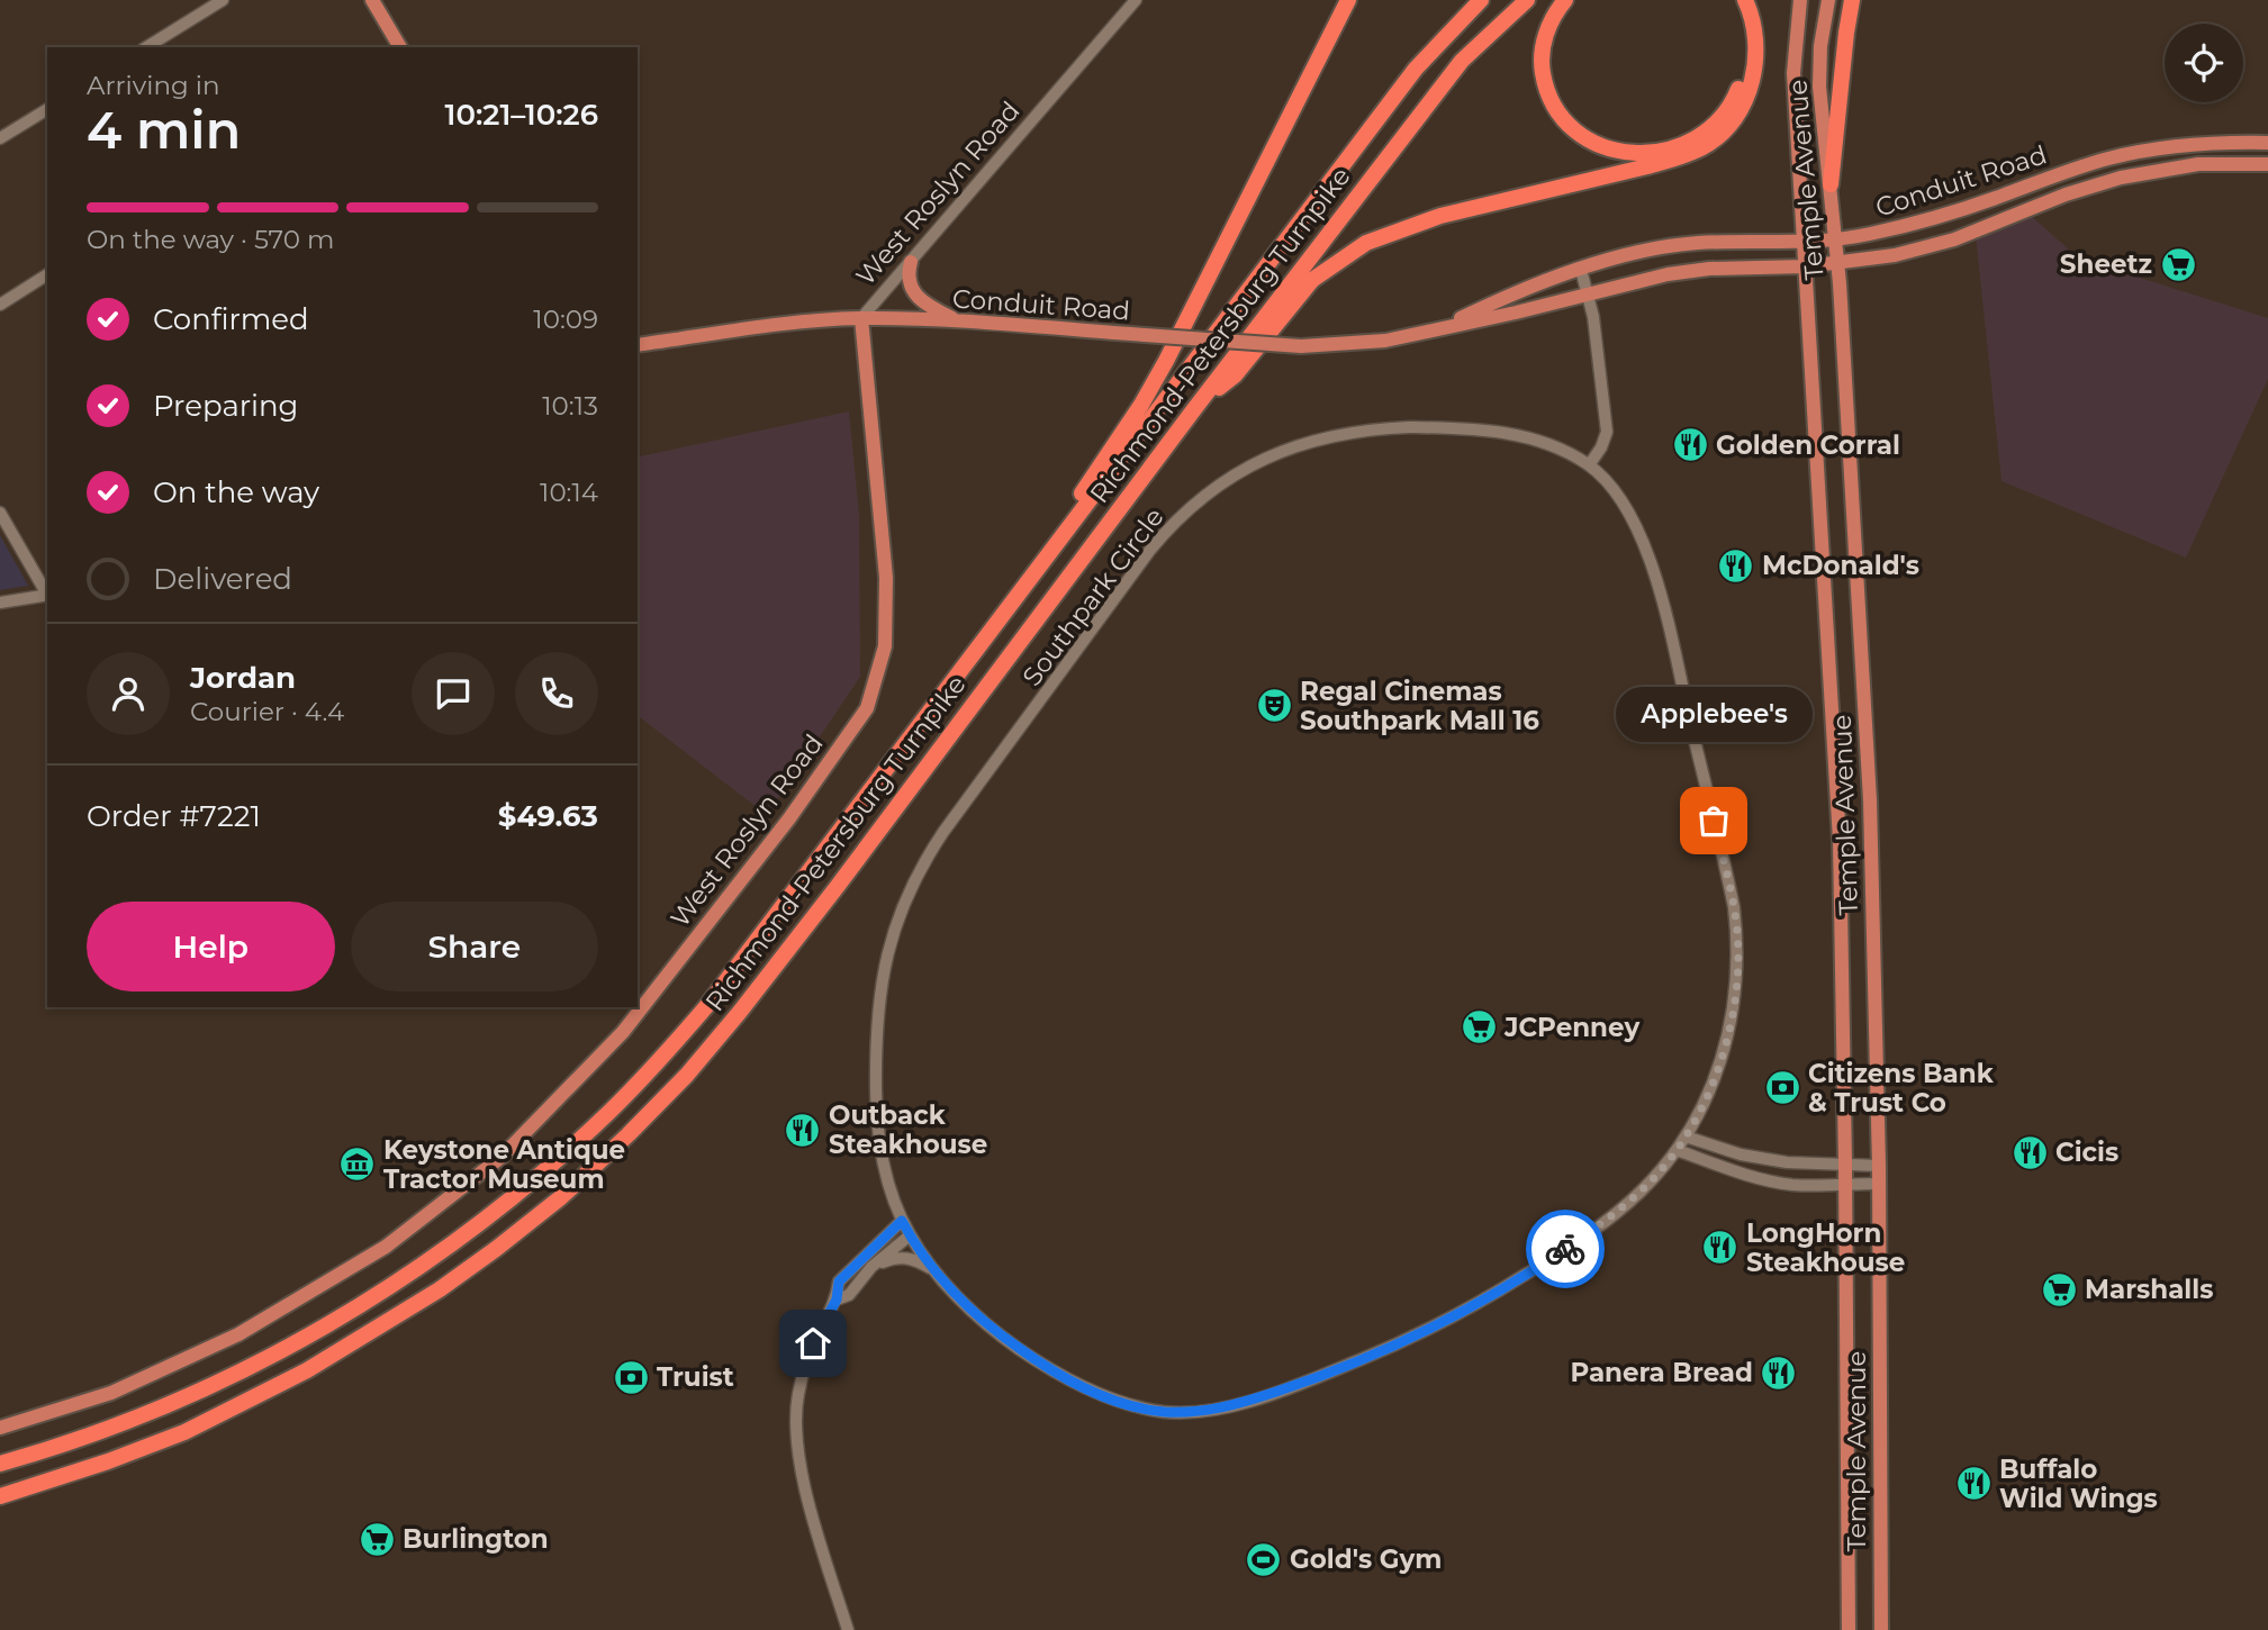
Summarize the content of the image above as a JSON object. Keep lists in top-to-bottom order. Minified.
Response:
{"streets":{"highway":["Richmond-Petersburg Turnpike"],"main road":["Temple Avenue","Conduit Road","West Roslyn Road"],"street":["Southpark Circle"]},"crossings":[["Temple Avenue","Conduit Road"],["Conduit Road","West Roslyn Road"]],"places":{"supermarket":["Sheetz","JCPenney","Marshalls","Burlington"],"restaurant":["Golden Corral","McDonald's","Outback Steakhouse","Cicis","LongHorn Steakhouse","Panera Bread","Buffalo Wild Wings"],"theatre":["Regal Cinemas Southpark Mall 16"],"other":["Applebee's"],"bank":["Citizens Bank & Trust Co","Truist"],"museum":["Keystone Antique Tractor Museum"],"sports":["Gold's Gym"]},"page":{"heading":["4 min","Arriving in","10:21–10:26"],"panel":["Jordan","Courier · 4.4","Order #7221","$49.63"],"bar":"On the way · 570 m","list":[["Confirmed","10:09"],["Preparing","10:13"],["On the way","10:14"],"Delivered"],"bubble":"Applebee's","buttons":["Help","Share"]}}
